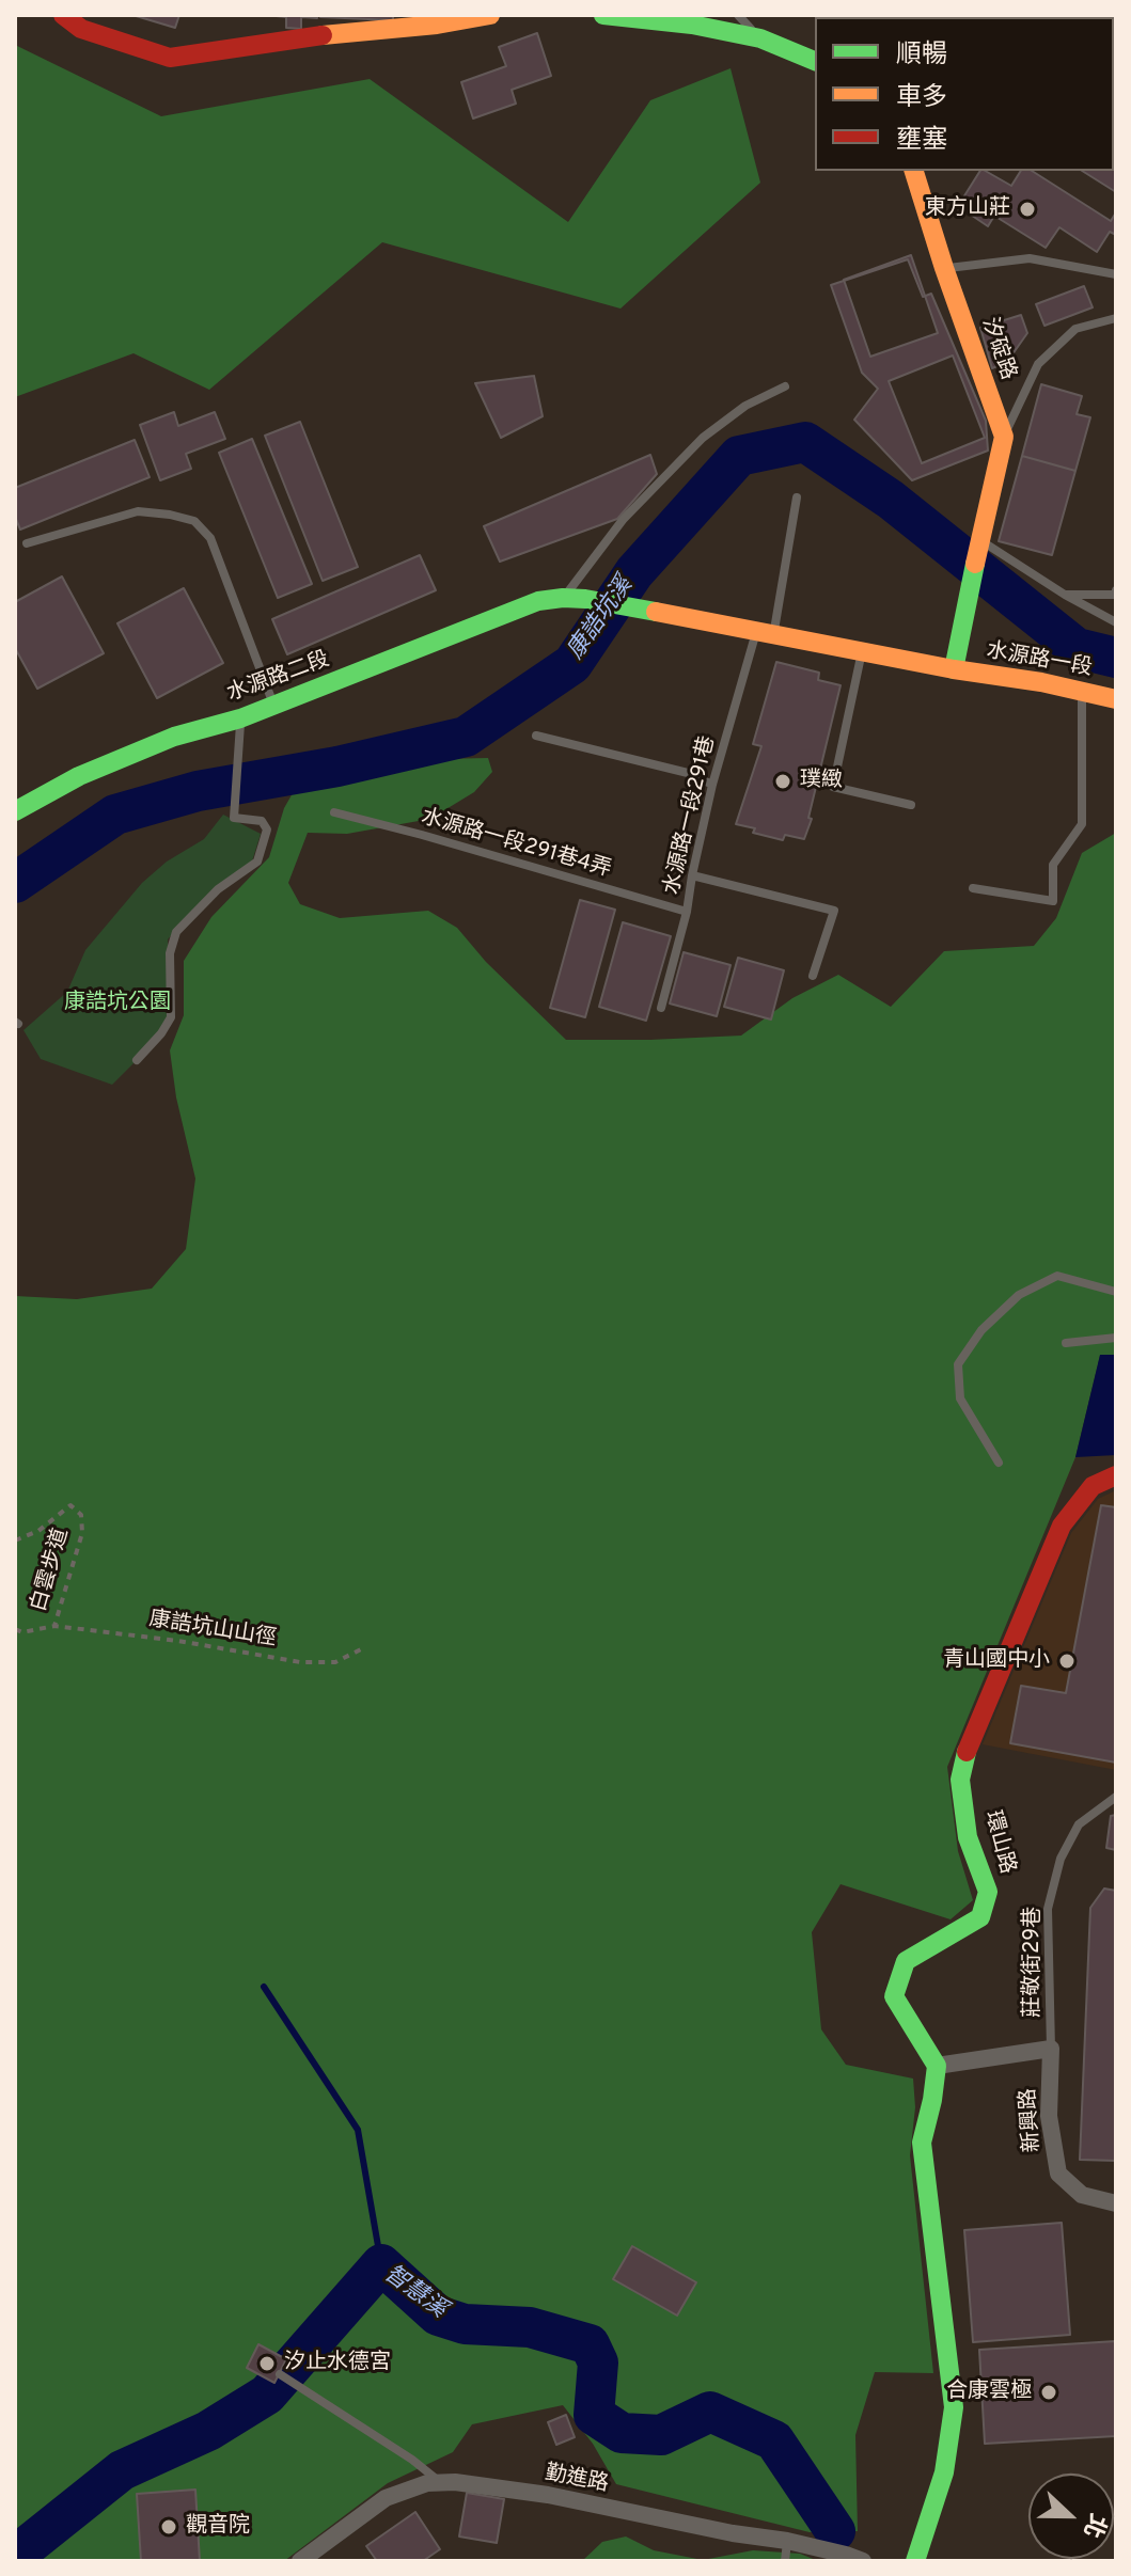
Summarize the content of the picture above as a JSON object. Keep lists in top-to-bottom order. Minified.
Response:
{"streets":{"street":["汐碇路","水源路一段","水源路二段","環山路","新興路","勤進路"],"lane":["水源路一段291巷","水源路一段291巷4弄","莊敬街29巷"],"path":["白雲步道","康誥坑山山徑"]},"crossings":[["水源路二段","水源路一段291巷"],["水源路一段291巷","水源路一段291巷4弄"],["白雲步道","康誥坑山山徑"],["莊敬街29巷","新興路"]],"water":["康誥坑溪","智慧溪"],"parks":["康誥坑公園"],"places":["東方山莊","璞緻","青山國中小","汐止水德宮","合康雲極","觀音院"],"legend":["順暢","車多","壅塞"],"north":"right"}
